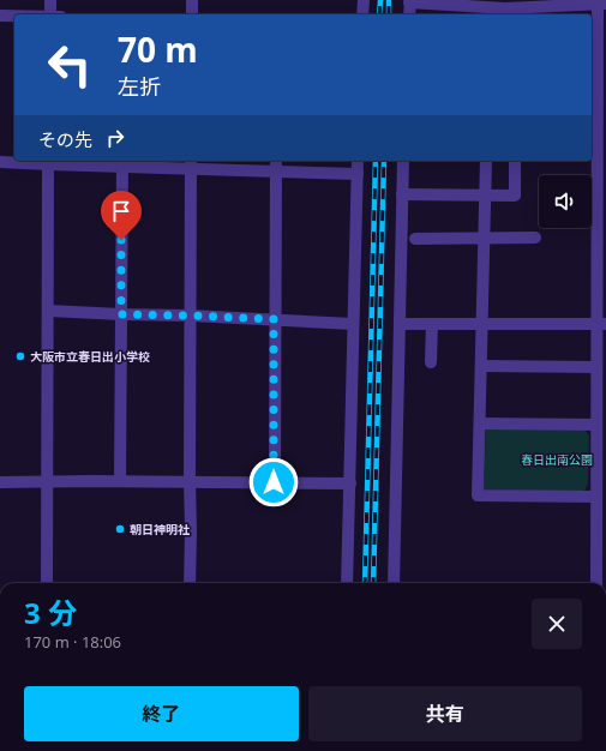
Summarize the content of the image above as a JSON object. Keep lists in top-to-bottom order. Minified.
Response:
{"parks":["春日出南公園"],"places":["大阪市立春日出小学校","朝日神明社"],"page":{"turn":["70 m","左折"],"then":"その先","heading":["3 分","170 m · 18:06"],"buttons":["終了","共有"]}}
